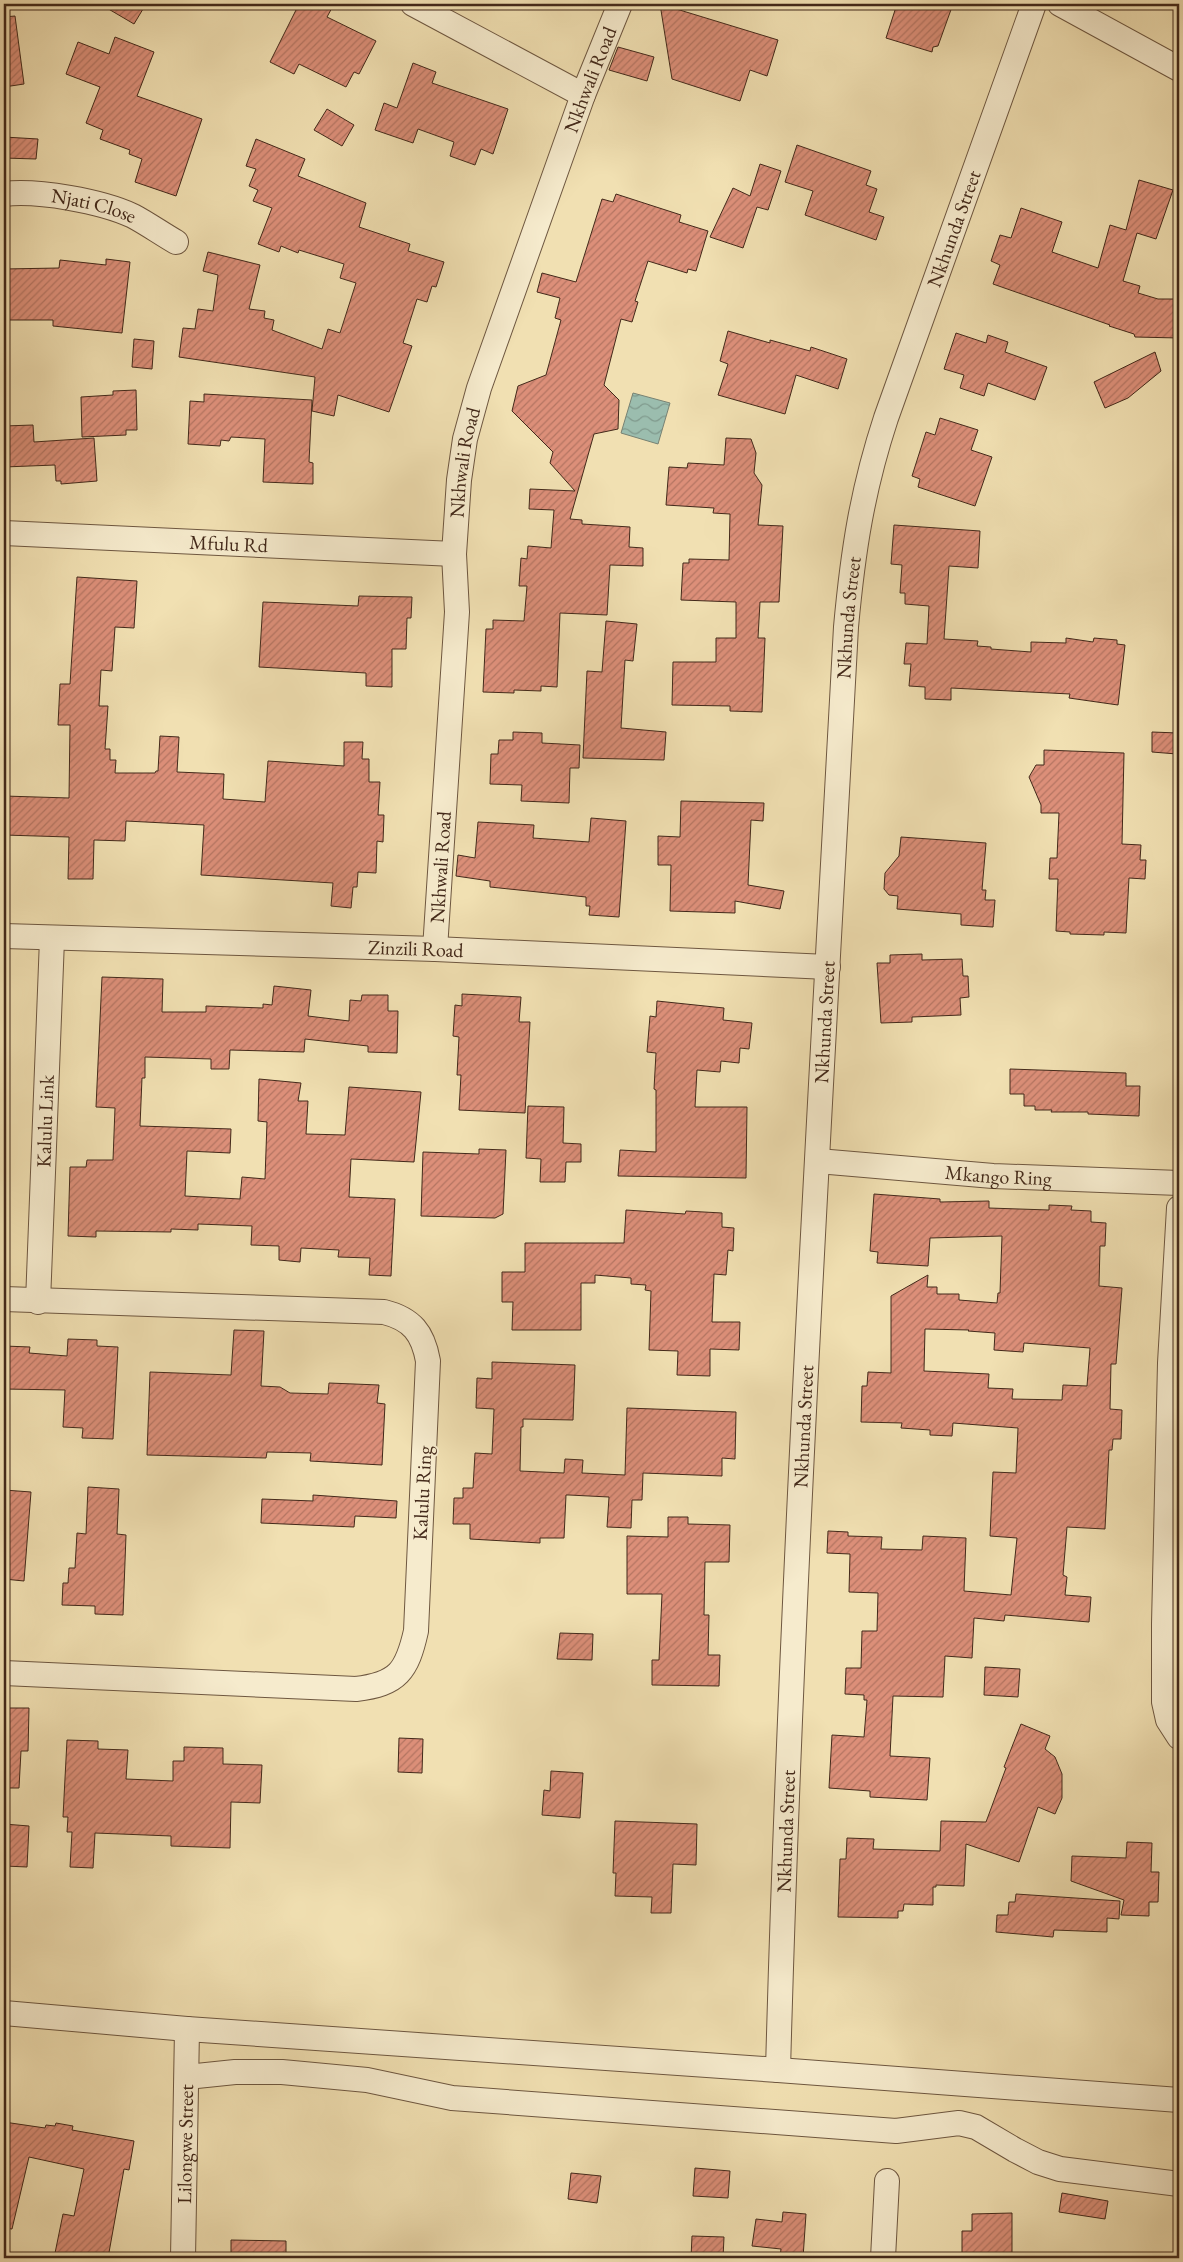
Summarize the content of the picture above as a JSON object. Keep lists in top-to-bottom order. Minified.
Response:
{"streets":{"street":["Nkhwali Road","Njati Close","Nkhunda Street","Mfulu Rd","Zinzili Road","Kalulu Link","Mkango Ring","Kalulu Ring","Lilongwe Street"]},"crossings":[["Nkhwali Road","Mfulu Rd"],["Nkhwali Road","Zinzili Road"],["Nkhunda Street","Zinzili Road"],["Nkhunda Street","Mkango Ring"],["Zinzili Road","Kalulu Link"],["Kalulu Link","Kalulu Ring"]]}
